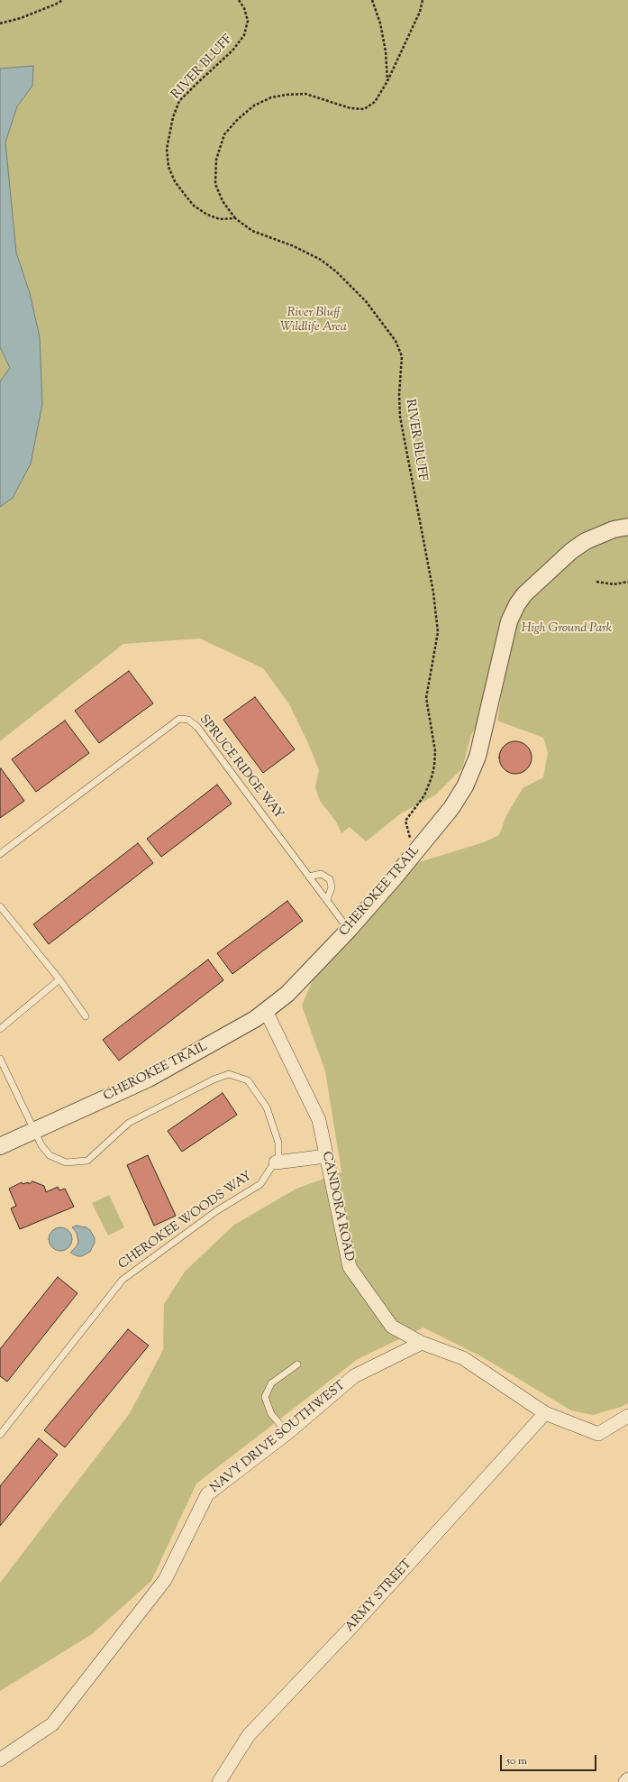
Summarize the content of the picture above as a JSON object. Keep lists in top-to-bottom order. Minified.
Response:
{"streets":{"street":["CHEROKEE TRAIL","CANDORA ROAD","NAVY DRIVE SOUTHWEST","ARMY STREET"],"lane":["SPRUCE RIDGE WAY","CHEROKEE WOODS WAY"],"path":["RIVER BLUFF"]},"crossings":[["RIVER BLUFF","CHEROKEE TRAIL"],["SPRUCE RIDGE WAY","CHEROKEE TRAIL"],["CHEROKEE TRAIL","CANDORA ROAD"],["CHEROKEE TRAIL","CHEROKEE WOODS WAY"],["CANDORA ROAD","NAVY DRIVE SOUTHWEST"],["CANDORA ROAD","ARMY STREET"]],"parks":["River Bluff Wildlife Area","High Ground Park"],"scale_bar":"50 m"}
